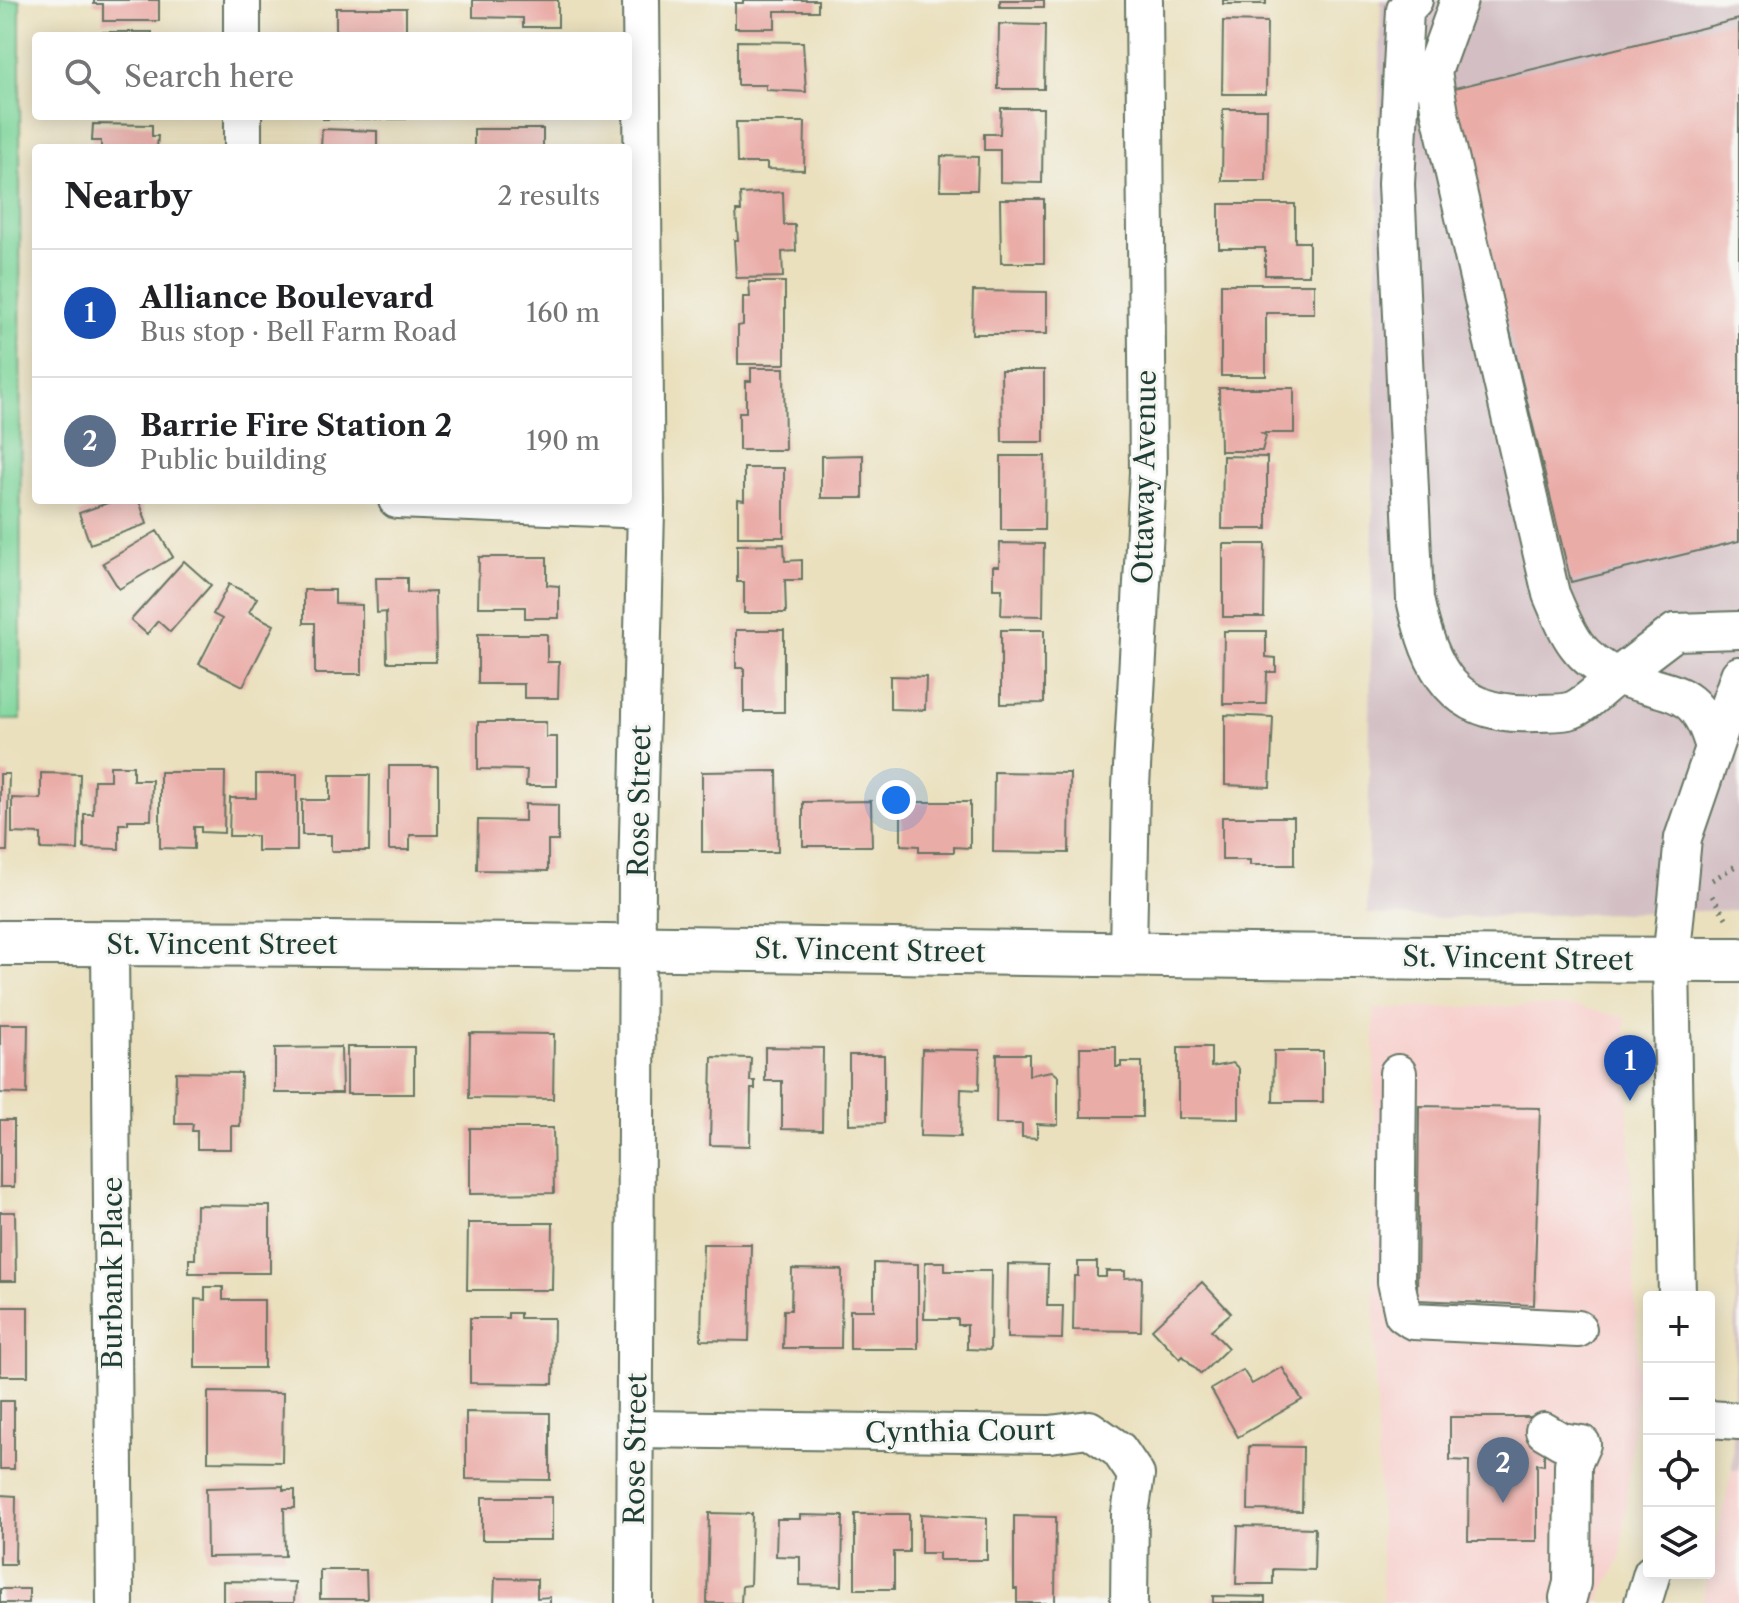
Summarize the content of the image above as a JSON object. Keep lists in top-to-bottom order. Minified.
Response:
{"streets":{"main road":["St. Vincent Street"],"street":["Ottaway Avenue","Rose Street","Burbank Place","Cynthia Court"]},"crossings":[["Ottaway Avenue","St. Vincent Street"],["Rose Street","St. Vincent Street"],["Rose Street","Cynthia Court"],["St. Vincent Street","Burbank Place"]],"page":{"search":"Search here","heading":["Nearby","2 results"],"list":[{"mark":"1","name":"Alliance Boulevard","note":"Bus stop · Bell Farm Road","value":"160 m"},{"mark":"2","name":"Barrie Fire Station 2","note":"Public building","value":"190 m"}],"pins":["1","2"],"map_buttons":["+","−"]}}
